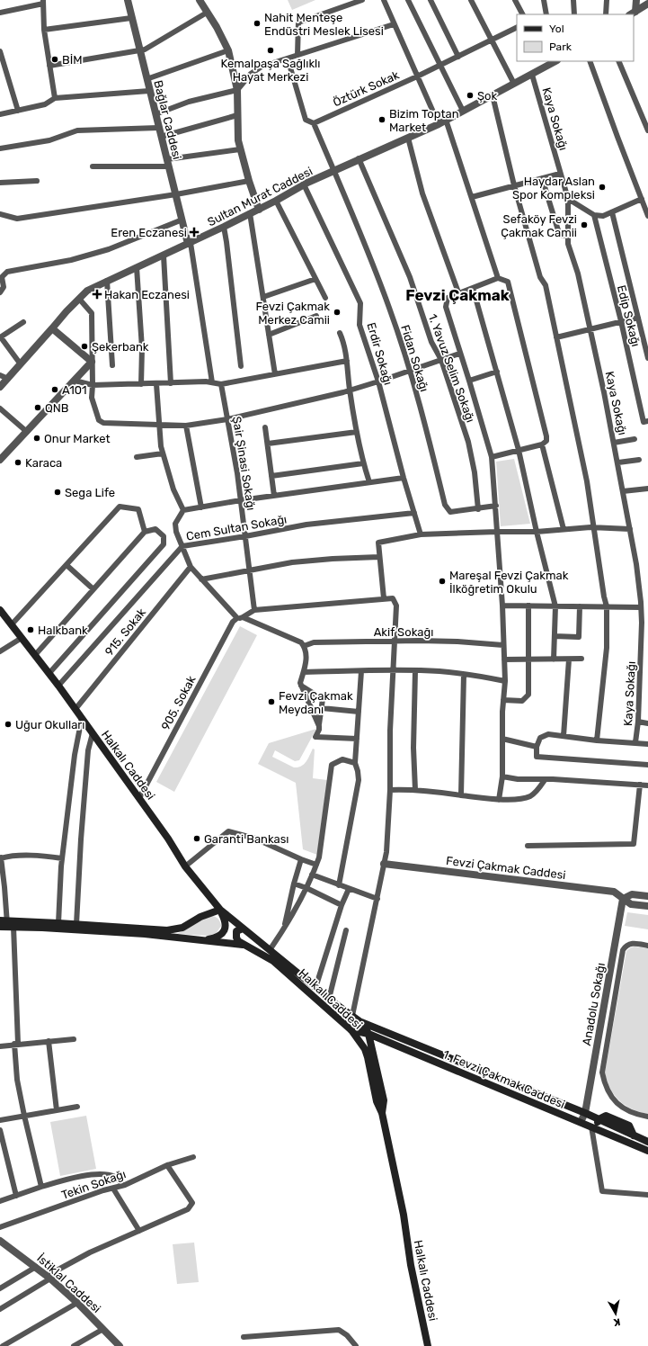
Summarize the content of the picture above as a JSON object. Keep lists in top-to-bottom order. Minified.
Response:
{"streets":{"main road":["Halkalı Caddesi","1. Fevzi Çakmak Caddesi"],"street":["Öztürk Sokak","Kaya Sokağı","Bağlar Caddesi","Sultan Murat Caddesi","Edip Sokağı","Erdir Sokağı","Fidan Sokağı","1. Yavuz Selim Sokağı","Şair Şinasi Sokağı","Cem Sultan Sokağı","915. Sokak","Akif Sokağı","905. Sokak","Fevzi Çakmak Caddesi","Anadolu Sokağı","Tekin Sokağı","İstiklal Caddesi"]},"crossings":[["Öztürk Sokak","Fidan Sokağı"],["Kaya Sokağı","Sultan Murat Caddesi"],["Bağlar Caddesi","Sultan Murat Caddesi"],["Sultan Murat Caddesi","Erdir Sokağı"],["Sultan Murat Caddesi","Fidan Sokağı"],["Sultan Murat Caddesi","1. Yavuz Selim Sokağı"],["Erdir Sokağı","Cem Sultan Sokağı"],["Fidan Sokağı","1. Yavuz Selim Sokağı"],["Şair Şinasi Sokağı","Cem Sultan Sokağı"],["Cem Sultan Sokağı","Halkalı Caddesi"],["915. Sokak","Halkalı Caddesi"],["905. Sokak","Halkalı Caddesi"],["Halkalı Caddesi","1. Fevzi Çakmak Caddesi"],["Fevzi Çakmak Caddesi","Anadolu Sokağı"],["Anadolu Sokağı","1. Fevzi Çakmak Caddesi"]],"districts":["Fevzi Çakmak"],"places":{"other":["Nahit Menteşe Endüstri Meslek Lisesi","Kemalpaşa Sağlıklı Hayat Merkezi","BİM","Şok","Bizim Toptan Market","Haydar Aslan Spor Kompleksi","Sefaköy Fevzi Çakmak Camii","Fevzi Çakmak Merkez Camii","Şekerbank","A101","QNB","Onur Market","Karaca","Sega Life","Mareşal Fevzi Çakmak İlköğretim Okulu","Halkbank","Fevzi Çakmak Meydanı","Uğur Okulları","Garanti Bankası"],"health":["Eren Eczanesi","Hakan Eczanesi"]},"legend":["Yol","Park"],"north":"bottom"}
